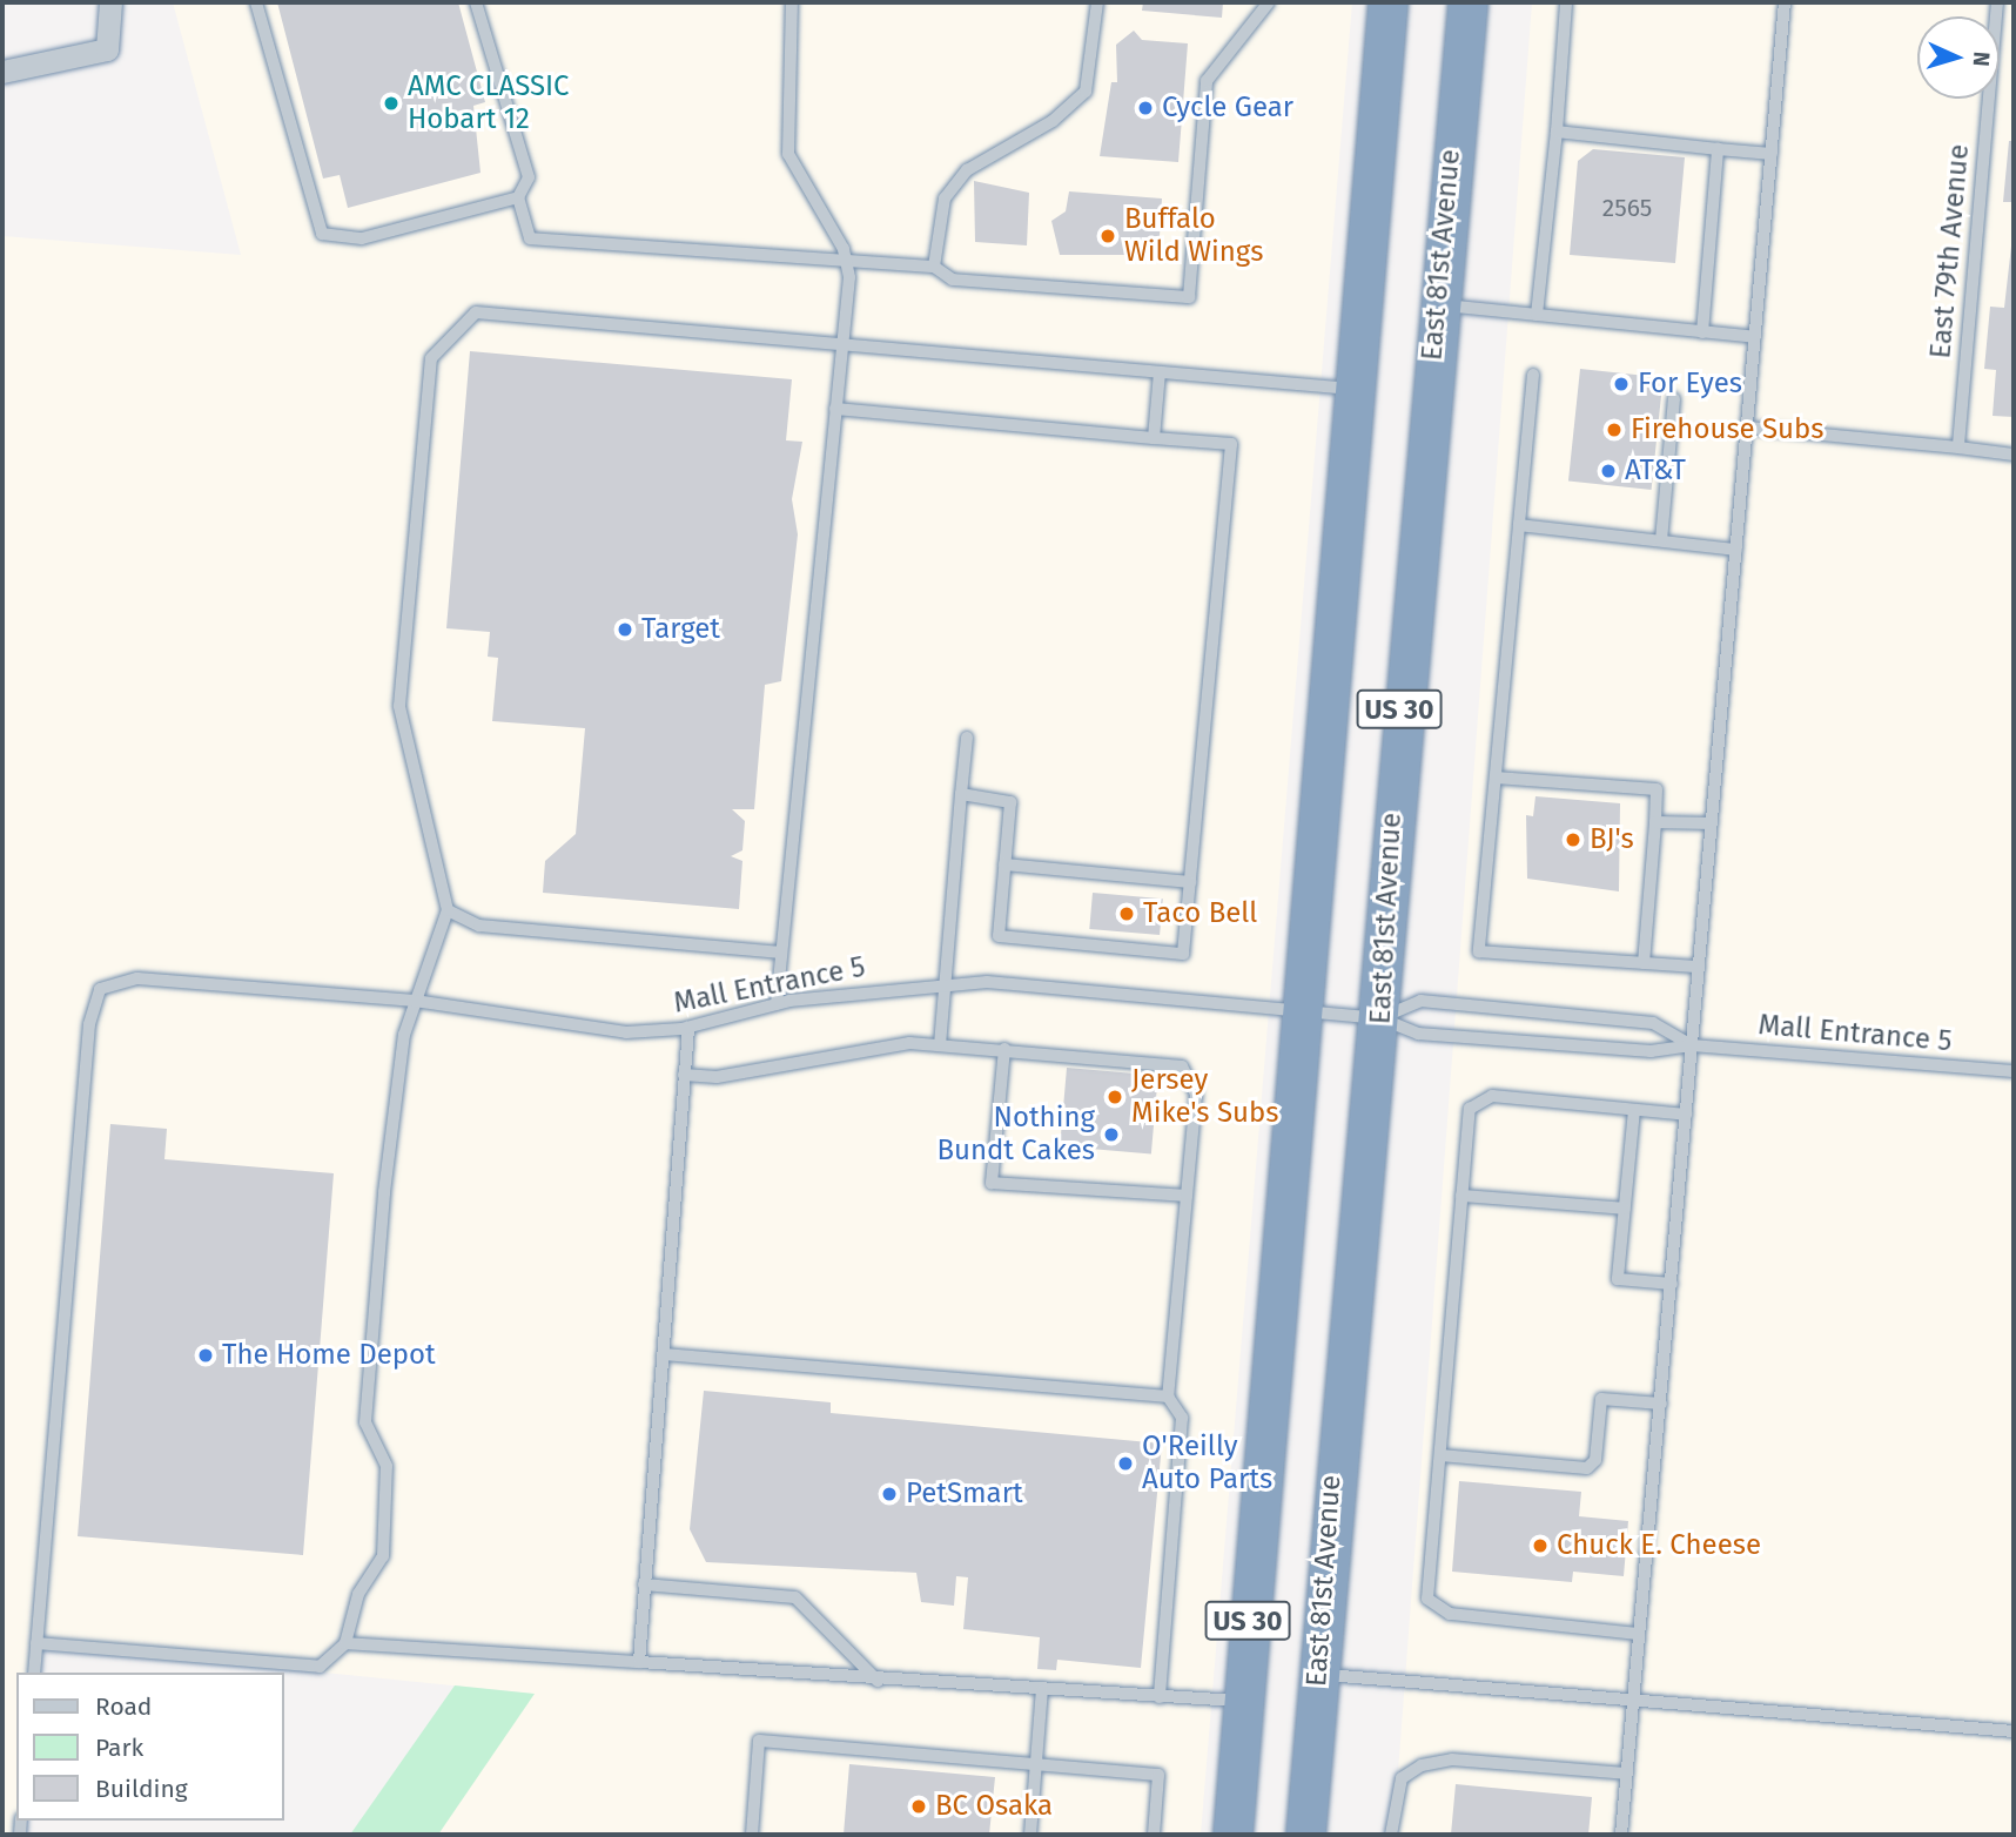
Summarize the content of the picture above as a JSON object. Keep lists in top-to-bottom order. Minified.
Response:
{"streets":{"highway":["East 81st Avenue","US 30"],"lane":["East 79th Avenue","Mall Entrance 5"]},"crossings":[["East 81st Avenue","Mall Entrance 5"],["US 30","Mall Entrance 5"]],"places":["AMC CLASSIC Hobart 12","Cycle Gear","Buffalo Wild Wings","For Eyes","Firehouse Subs","AT&T","Target","BJ's","Taco Bell","Jersey Mike's Subs","Nothing Bundt Cakes","The Home Depot","O'Reilly Auto Parts","PetSmart","Chuck E. Cheese","BC Osaka"],"house_numbers":["2565"],"legend":["Road","Park","Building"],"north":"right"}
